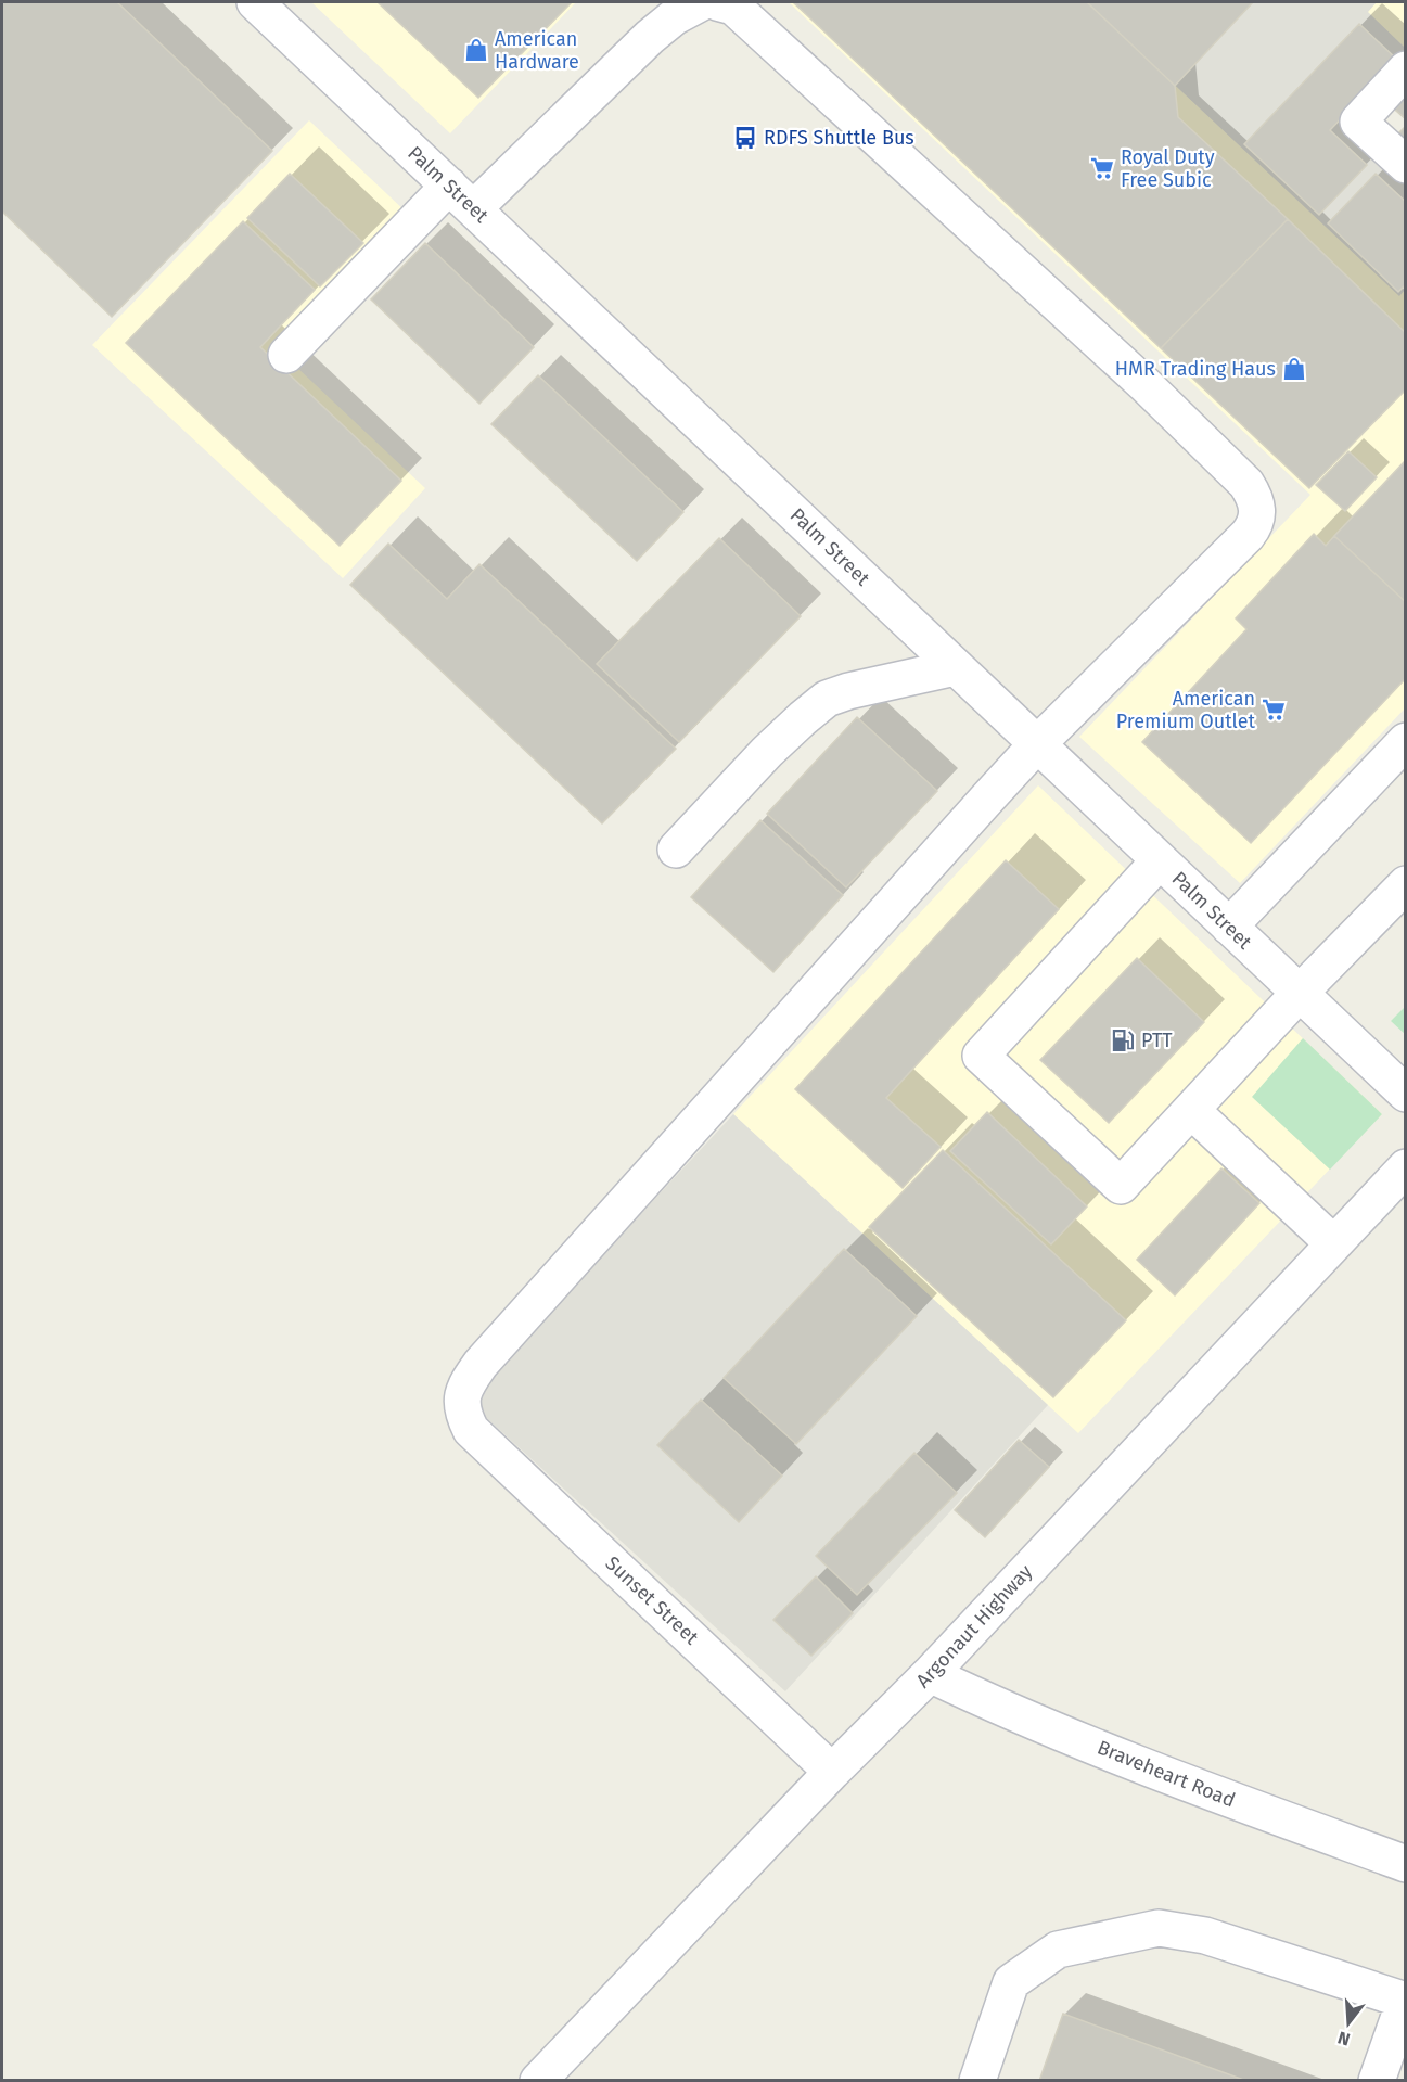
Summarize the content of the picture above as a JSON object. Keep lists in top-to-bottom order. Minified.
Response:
{"streets":{"street":["Palm Street","Sunset Street","Argonaut Highway","Braveheart Road"]},"crossings":[["Palm Street","Sunset Street"],["Sunset Street","Argonaut Highway"],["Argonaut Highway","Braveheart Road"]],"places":{"shop":["American Hardware","HMR Trading Haus"],"bus stop":["RDFS Shuttle Bus"],"supermarket":["Royal Duty Free Subic","American Premium Outlet"],"fuel station":["PTT"]},"north":"bottom"}
